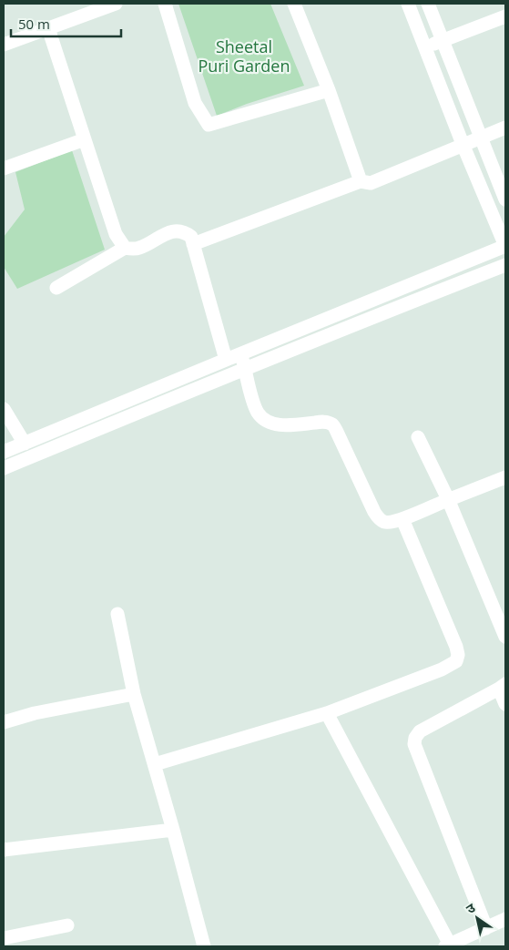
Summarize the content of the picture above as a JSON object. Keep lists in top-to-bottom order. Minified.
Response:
{"parks":["Sheetal Puri Garden"],"scale_bar":"50 m","north":"top left"}
